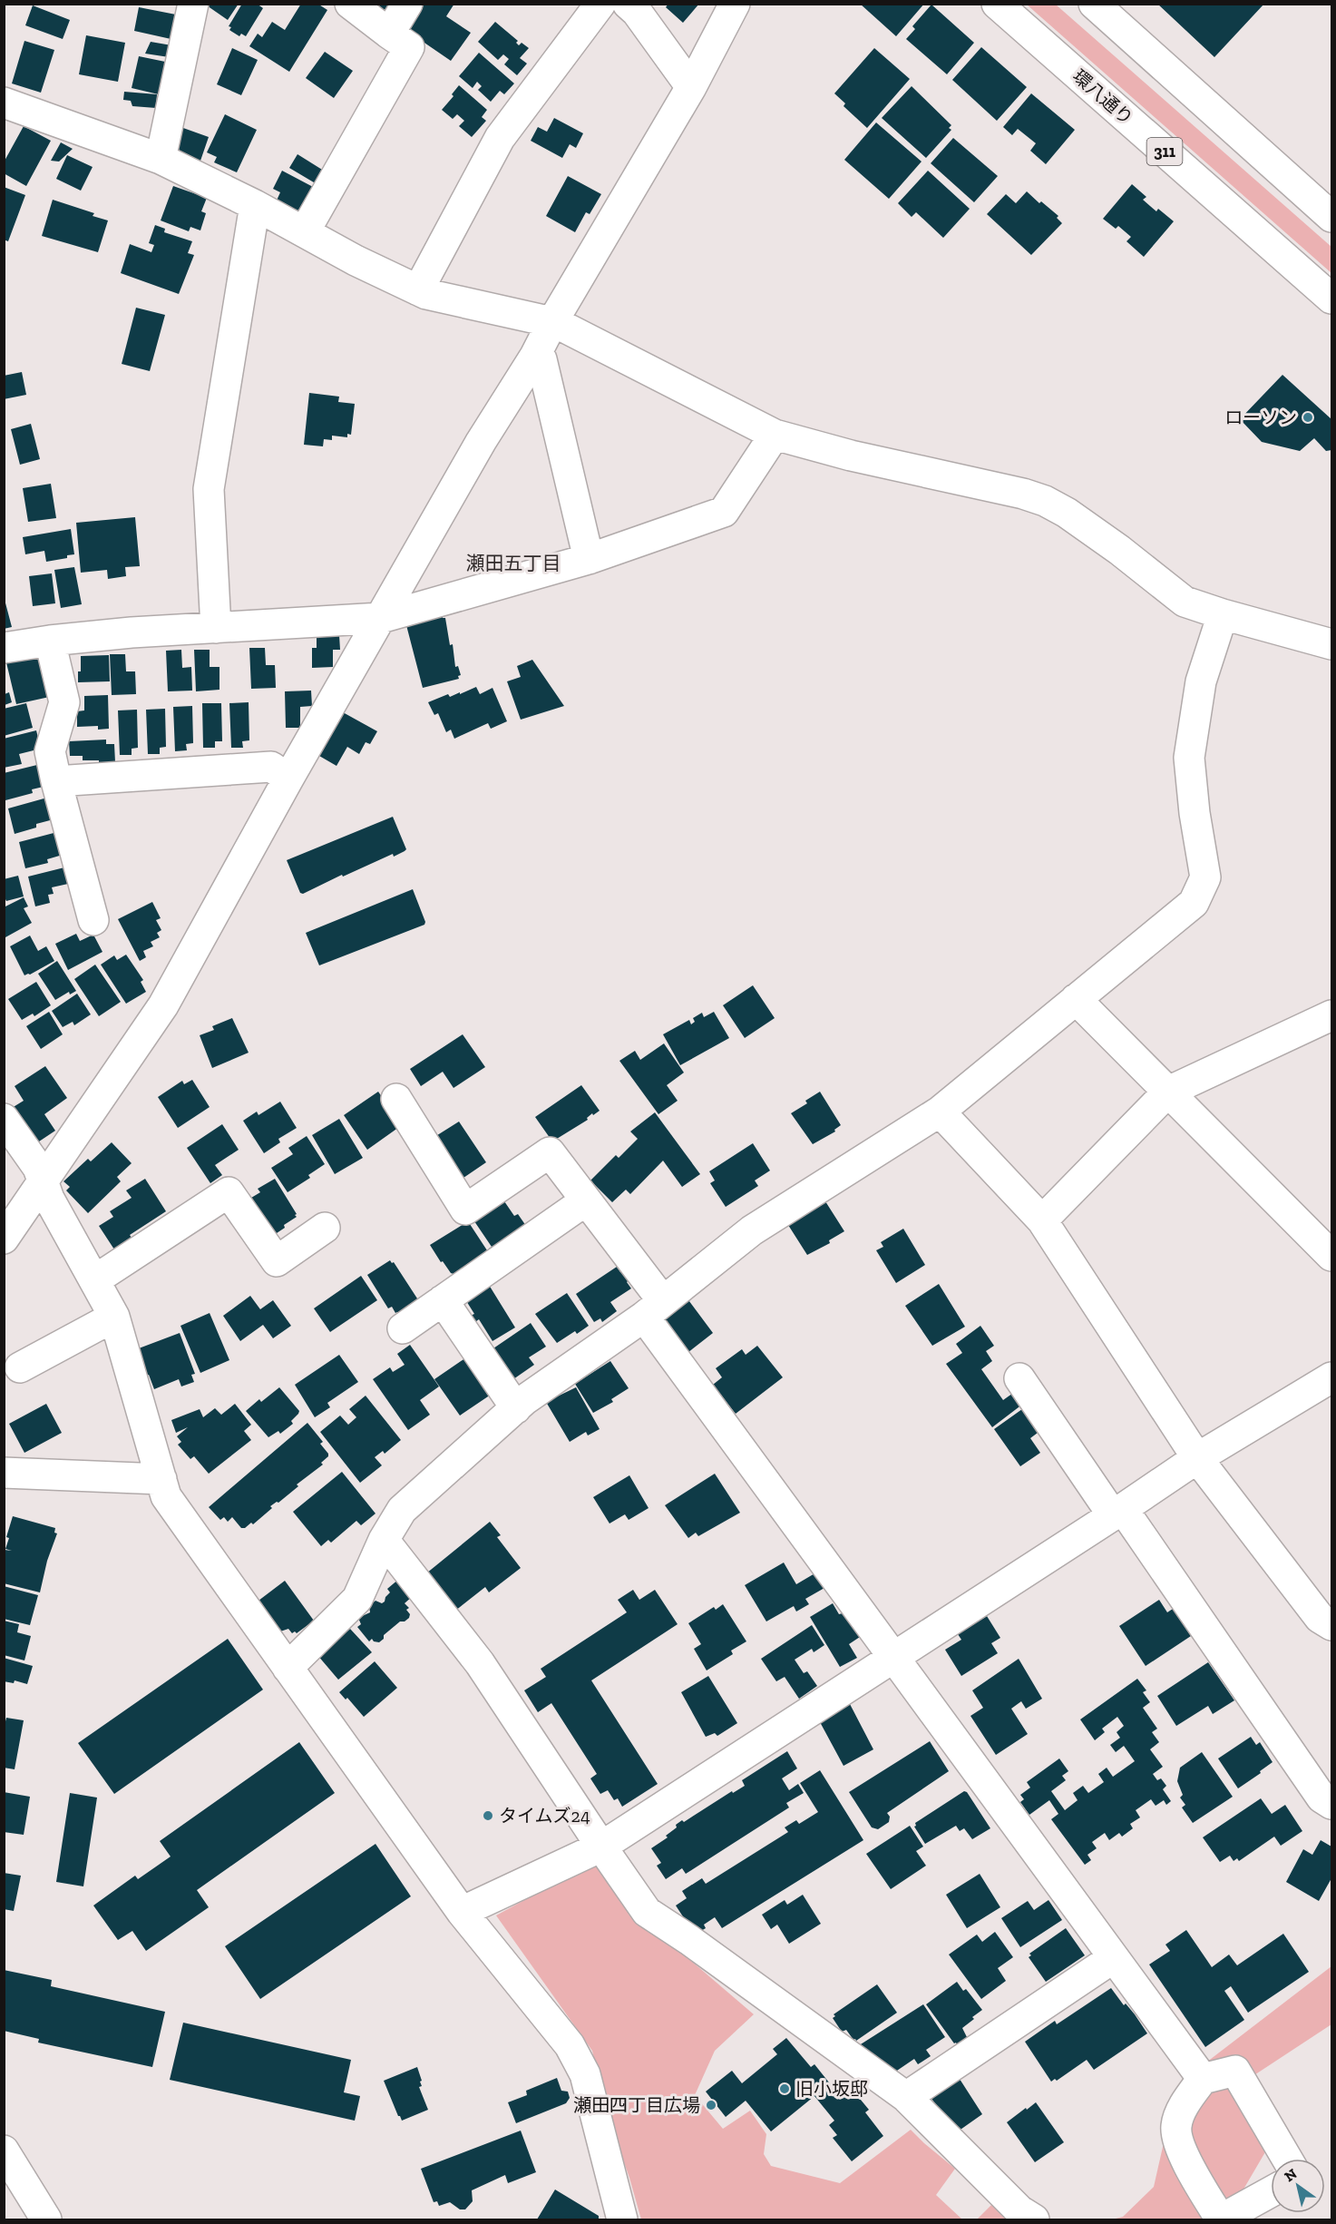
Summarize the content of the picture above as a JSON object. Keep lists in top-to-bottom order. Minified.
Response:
{"streets":{"street":["環八通り","311"]},"districts":["瀬田五丁目"],"places":["ローソン","タイムズ24","旧小坂邸","瀬田四丁目広場"],"north":"top left"}
